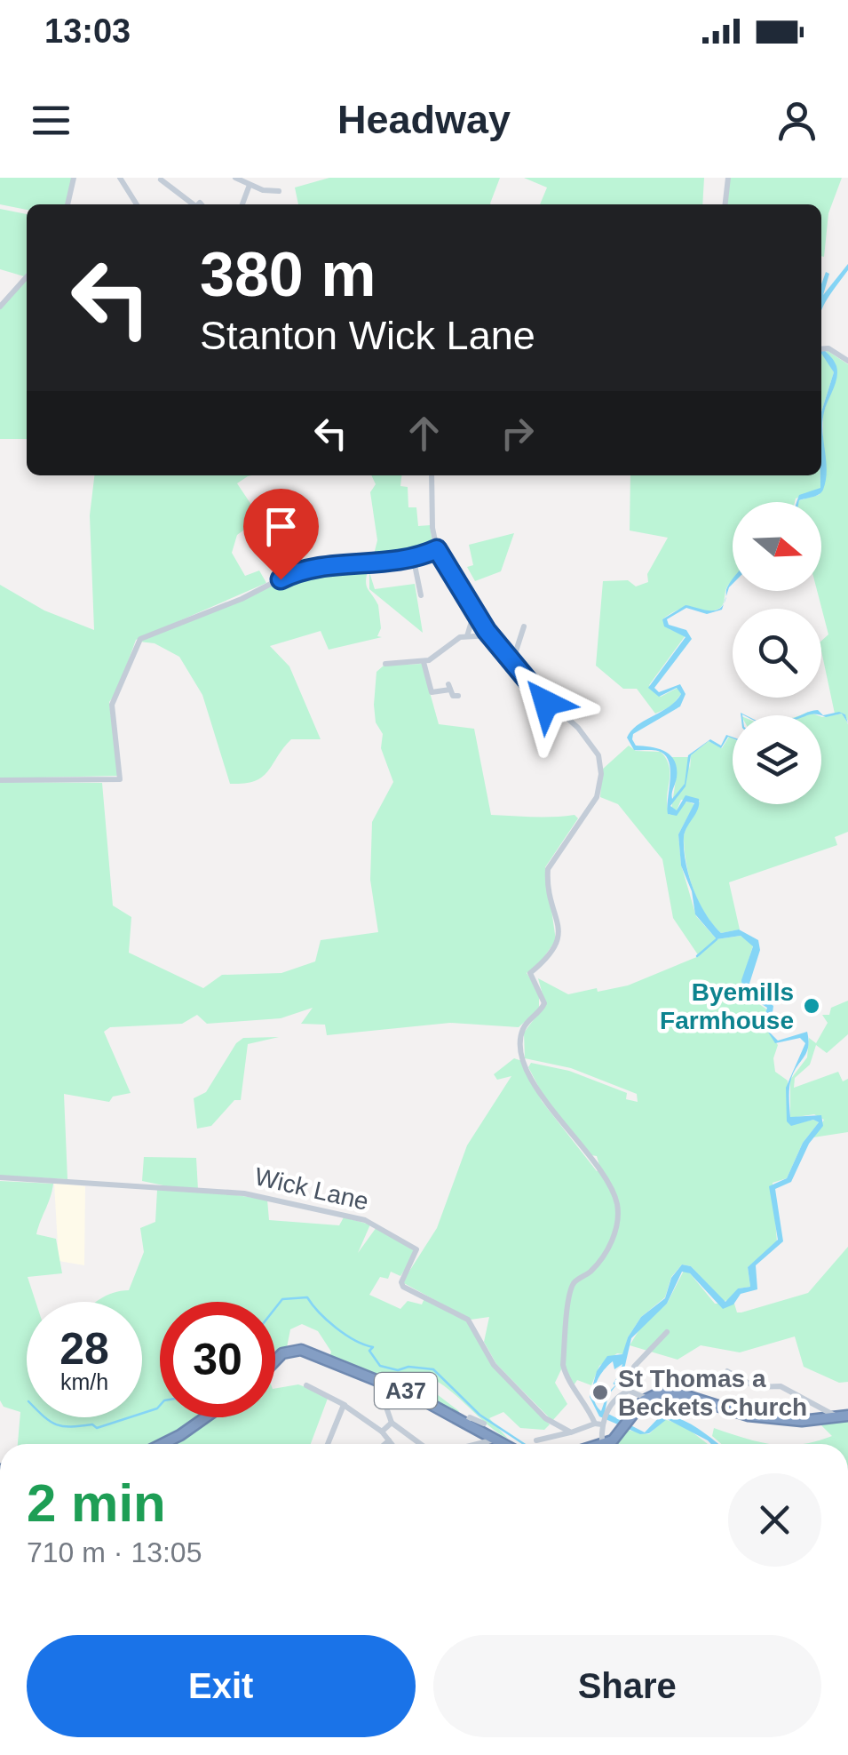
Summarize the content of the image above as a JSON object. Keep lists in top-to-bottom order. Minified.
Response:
{"streets":{"highway":["A37"],"street":["Wick Lane"]},"places":["Byemills Farmhouse","St Thomas a Beckets Church"],"north":"right","page":{"status":"13:03","header":"Headway","turn":["380 m","Stanton Wick Lane"],"speed":"28 km/h","limit":"30","heading":["2 min","710 m · 13:05"],"buttons":["Exit","Share"]}}
